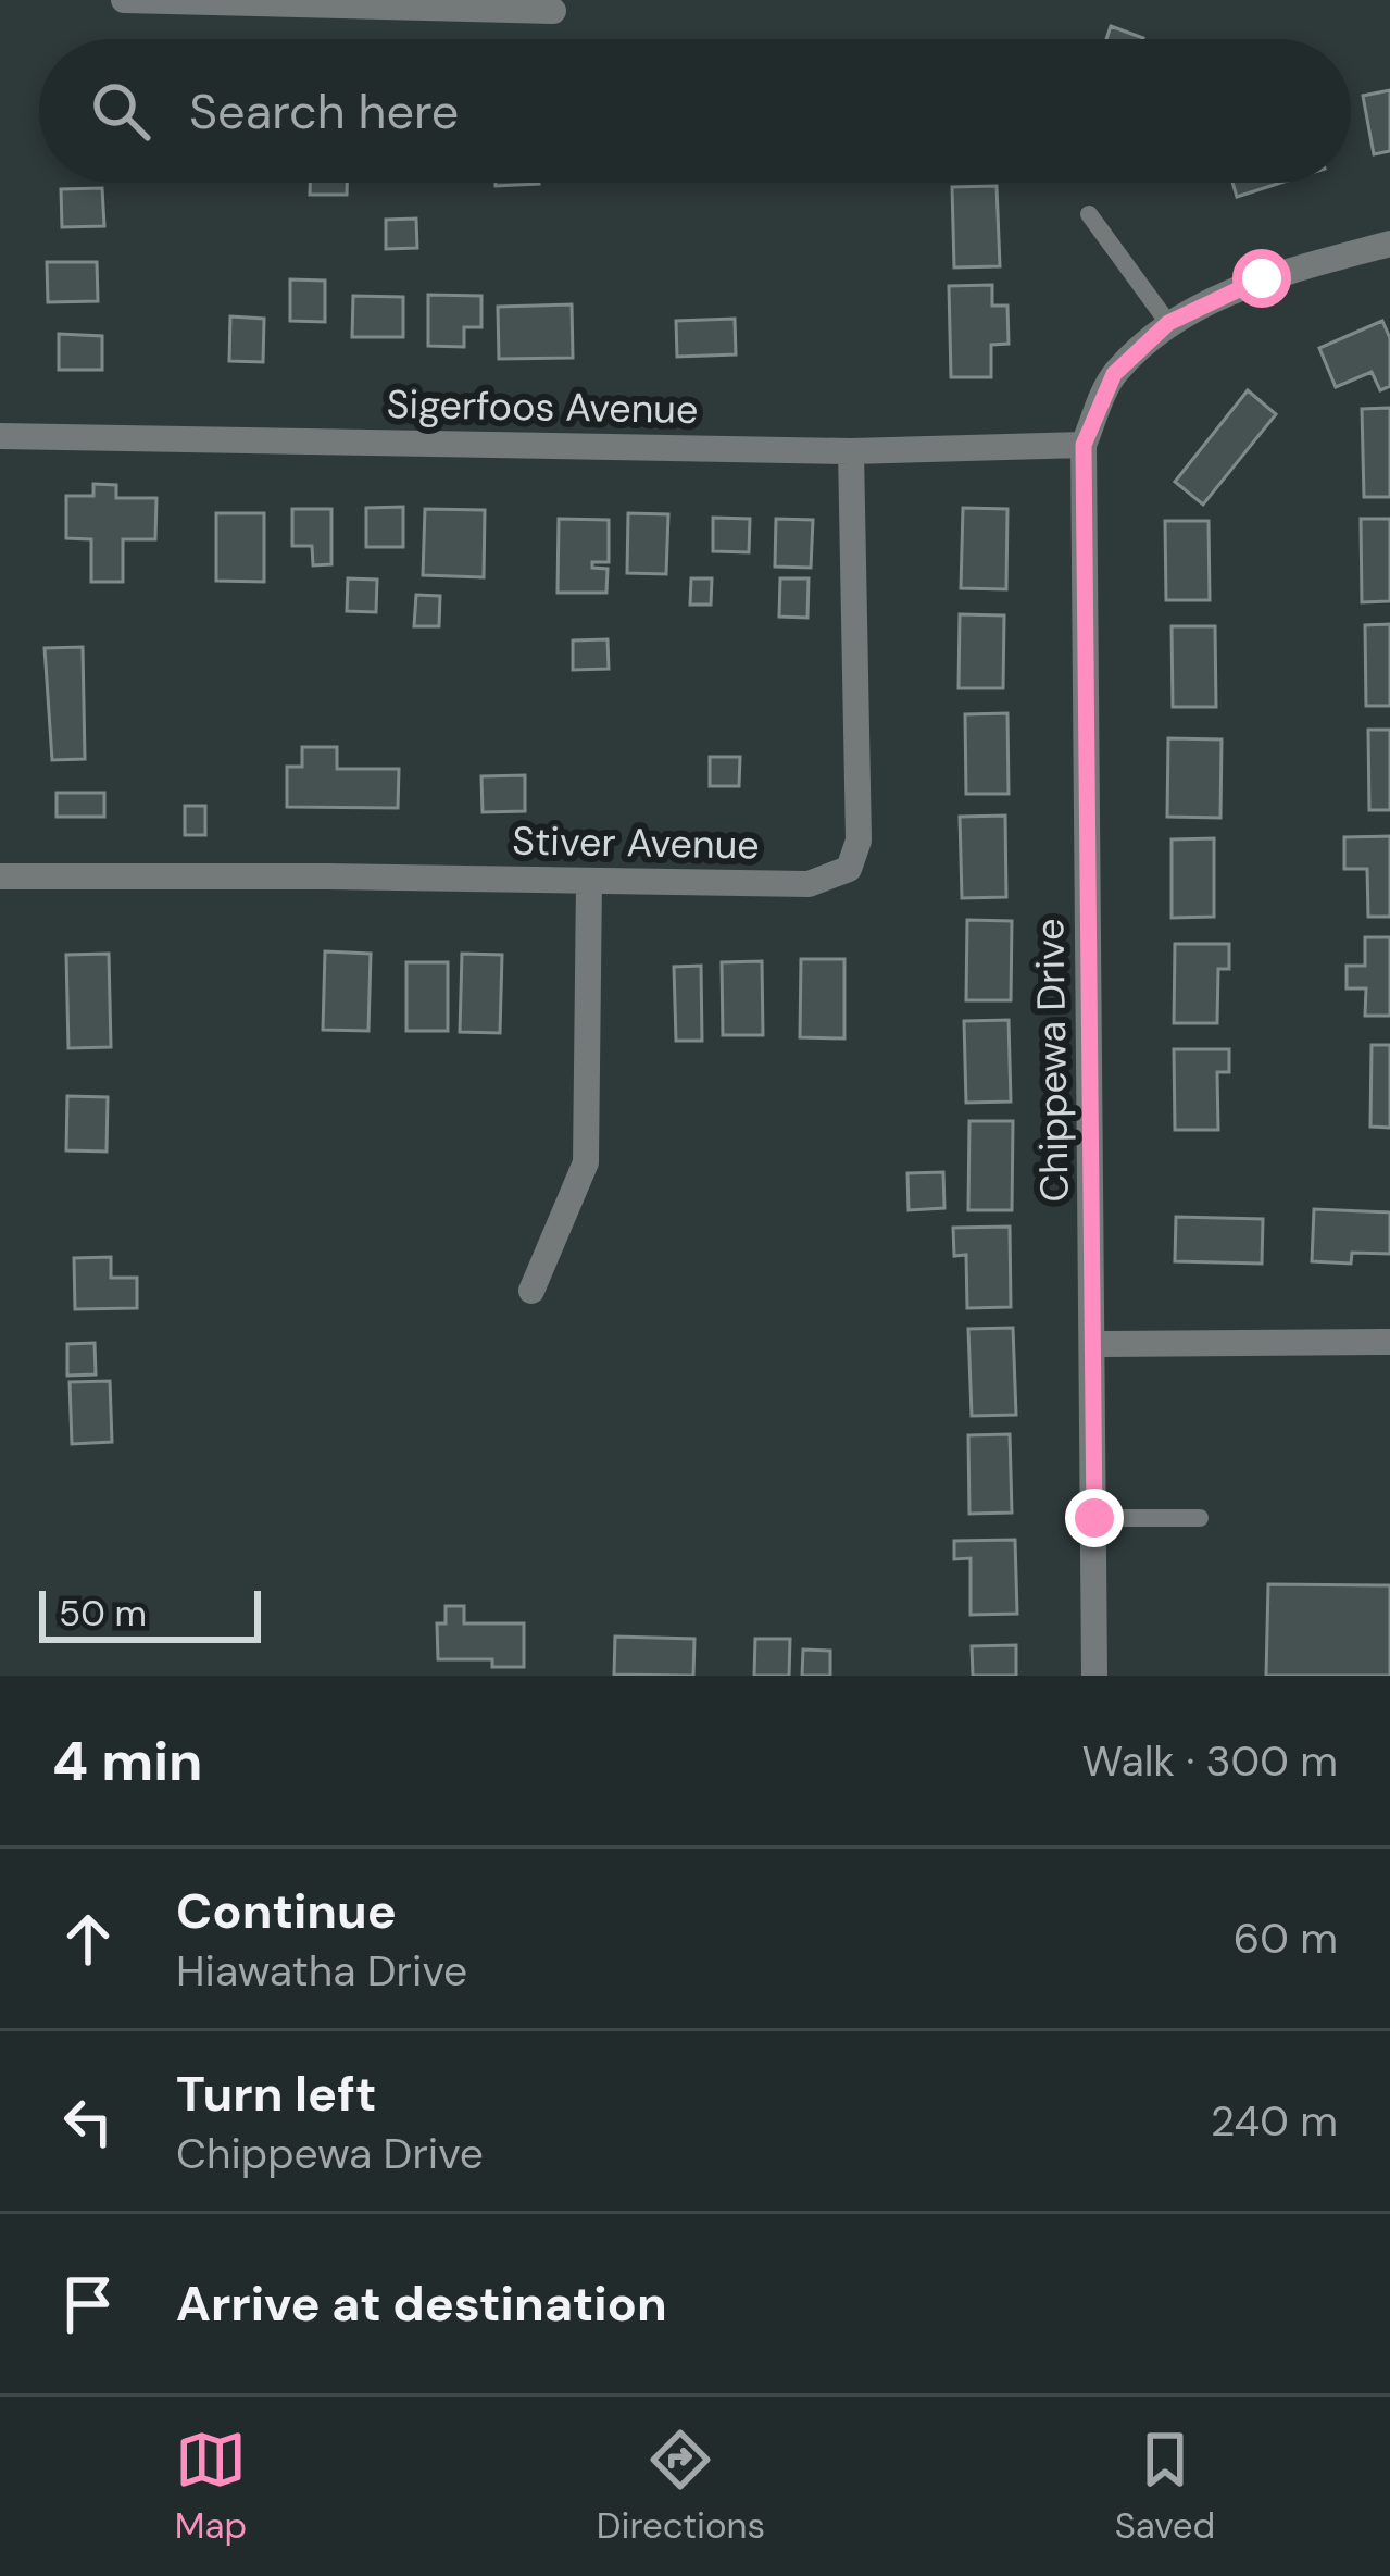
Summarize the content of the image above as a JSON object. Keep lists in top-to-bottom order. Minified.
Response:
{"streets":{"street":["Sigerfoos Avenue","Stiver Avenue","Chippewa Drive"]},"crossings":[["Sigerfoos Avenue","Stiver Avenue"],["Sigerfoos Avenue","Chippewa Drive"]],"scale_bar":"50 m","page":{"search":"Search here","scale":"50 m","heading":["4 min","Walk · 300 m"],"list":[["Continue","Hiawatha Drive","60 m"],["Turn left","Chippewa Drive","240 m"],"Arrive at destination"],"nav":["Map","Directions","Saved"]}}
